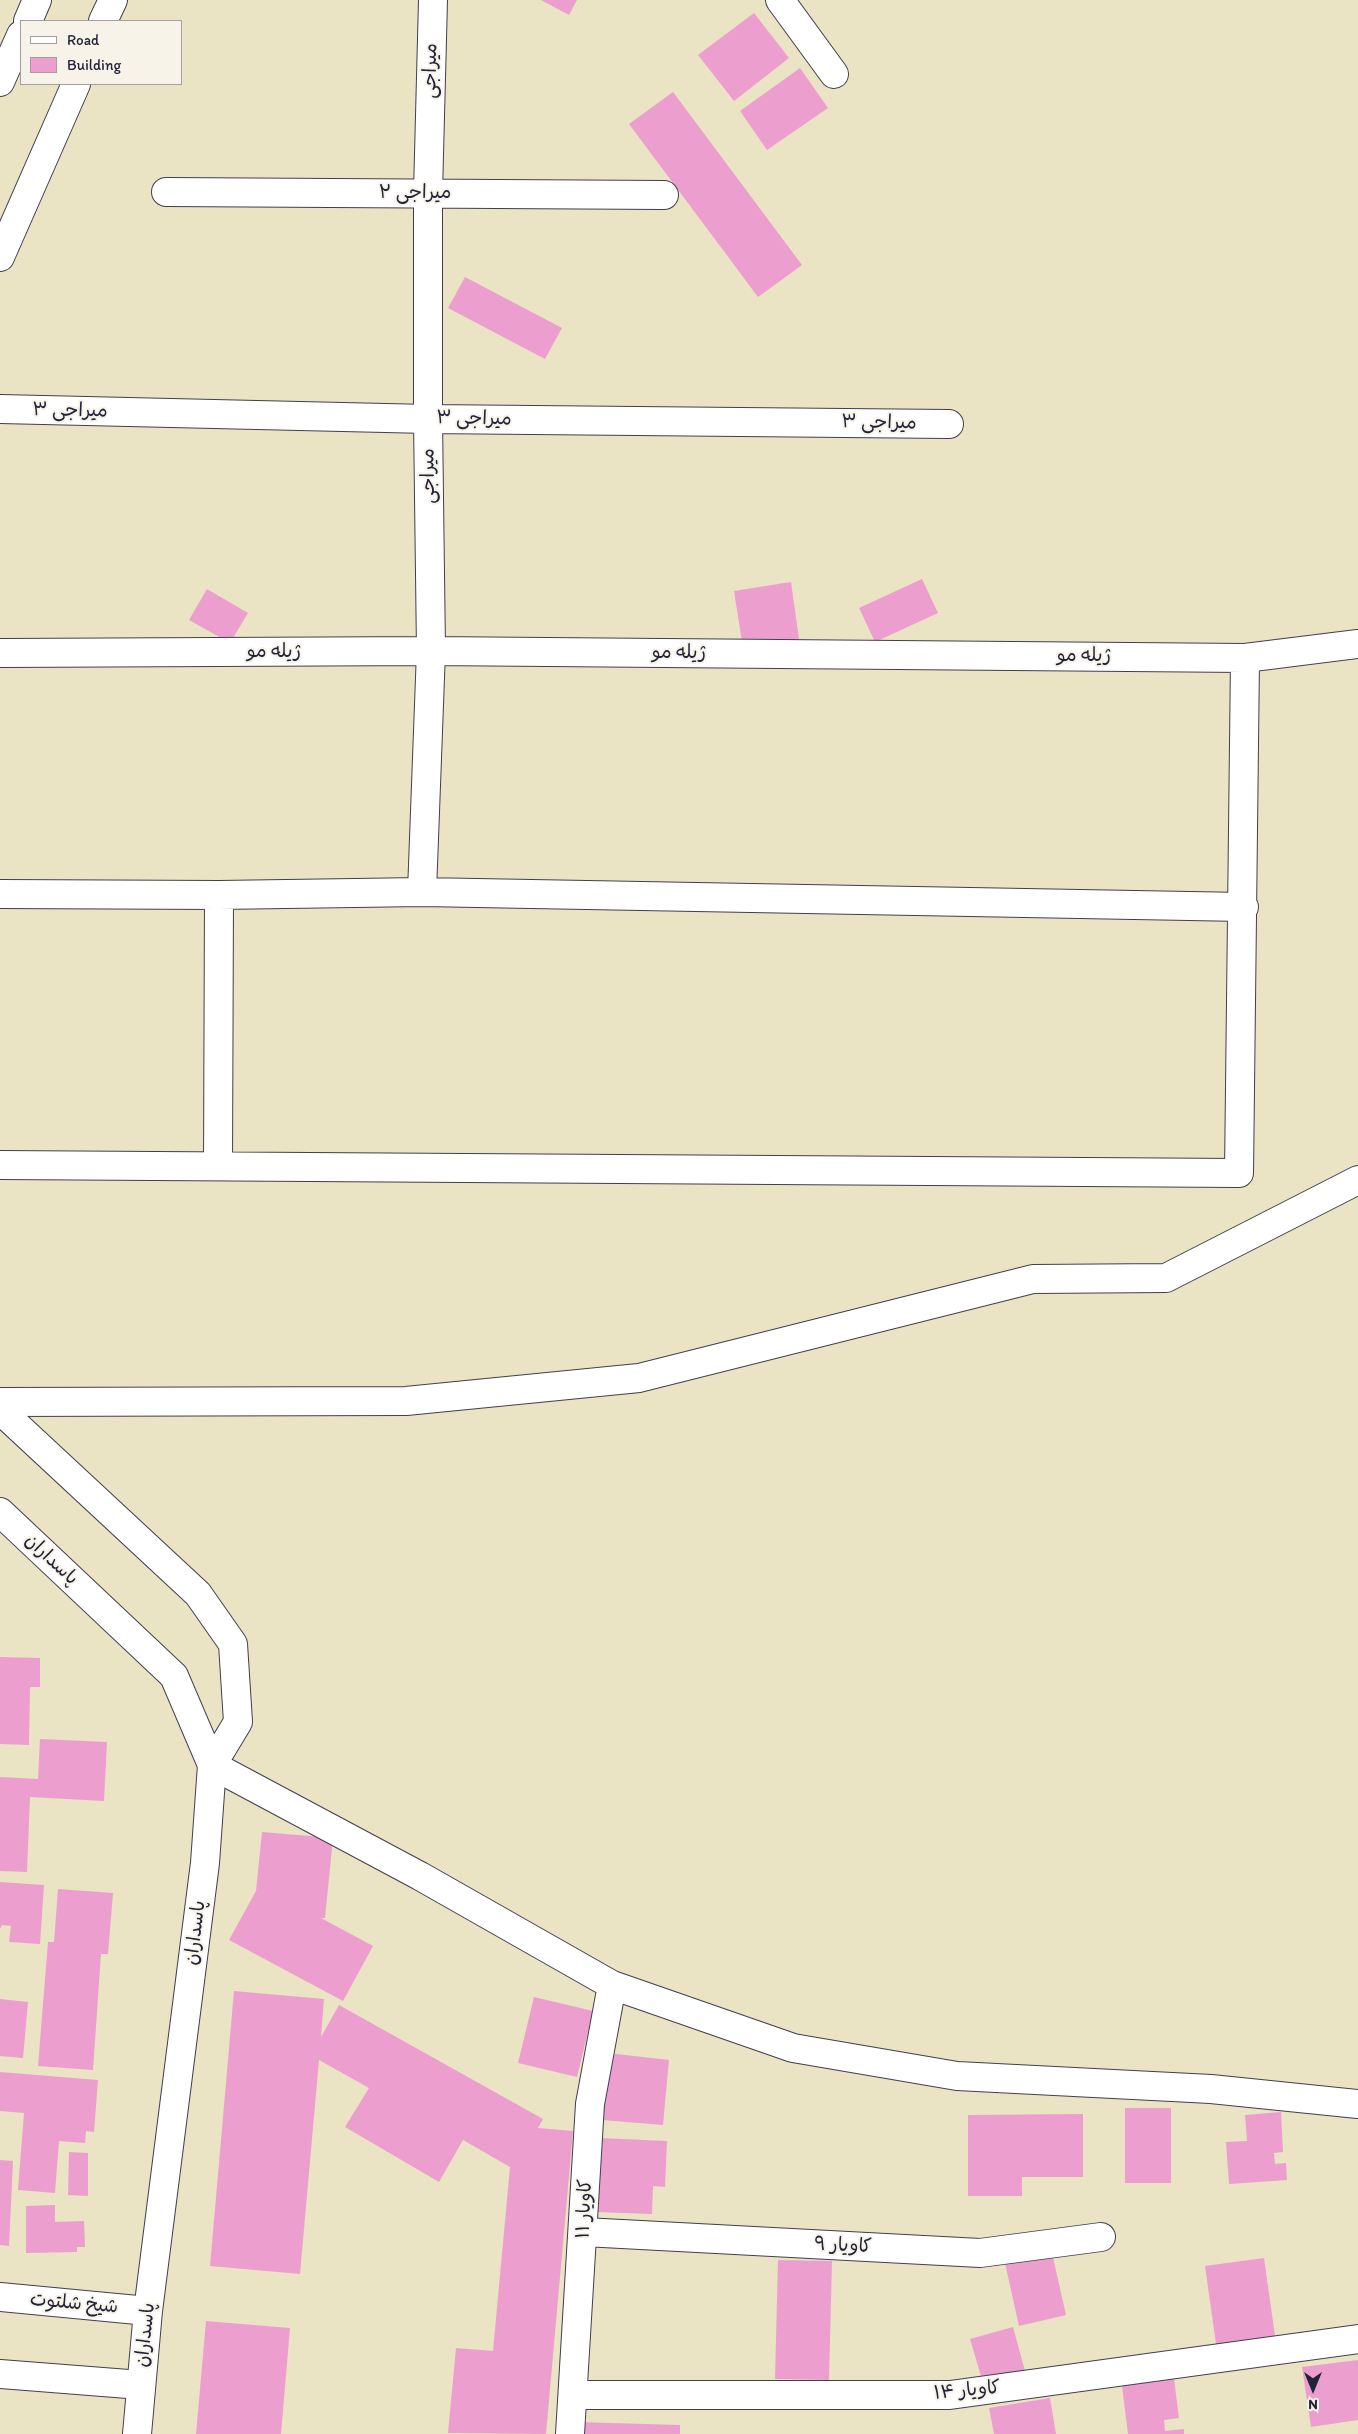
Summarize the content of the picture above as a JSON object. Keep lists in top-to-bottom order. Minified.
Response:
{"streets":{"street":["میراجی","میراجی ۲","میراجی ۳","ژیله مو","پاسداران","کاویار ۱۱","کاویار ۹","شیخ شلتوت","کاویار ۱۴"]},"crossings":[["میراجی","میراجی ۲"],["میراجی","میراجی ۳"],["میراجی","ژیله مو"],["پاسداران","شیخ شلتوت"],["کاویار ۱۱","کاویار ۹"],["کاویار ۱۱","کاویار ۱۴"]],"legend":["Road","Building"],"north":"bottom"}
